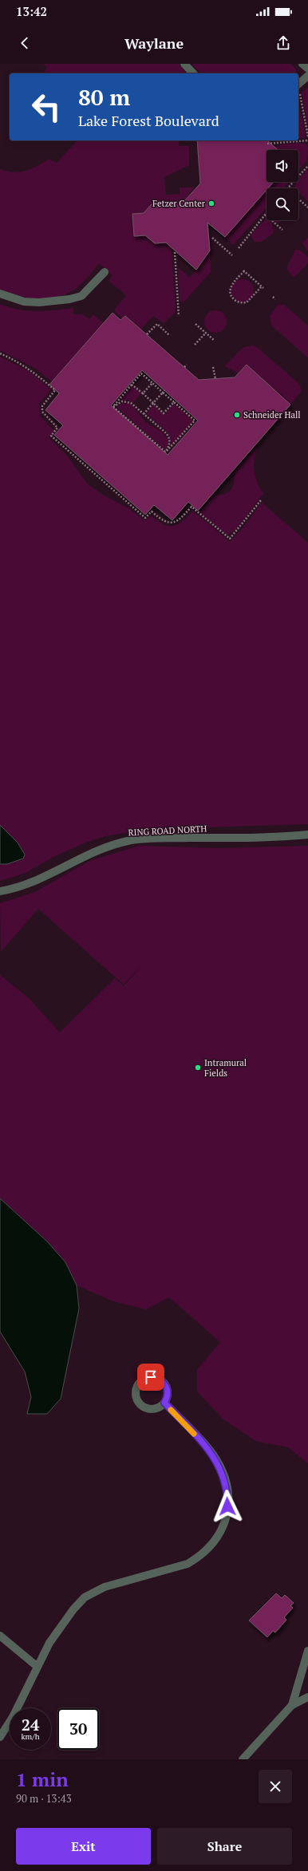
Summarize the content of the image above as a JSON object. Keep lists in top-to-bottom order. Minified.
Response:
{"streets":{"street":["RING ROAD NORTH"]},"places":["Fetzer Center","Schneider Hall","Intramural Fields"],"page":{"status":"13:42","header":"Waylane","turn":["80 m","Lake Forest Boulevard"],"speed":"24 km/h","limit":"30","heading":["1 min","90 m · 13:43"],"buttons":["Exit","Share"]}}
